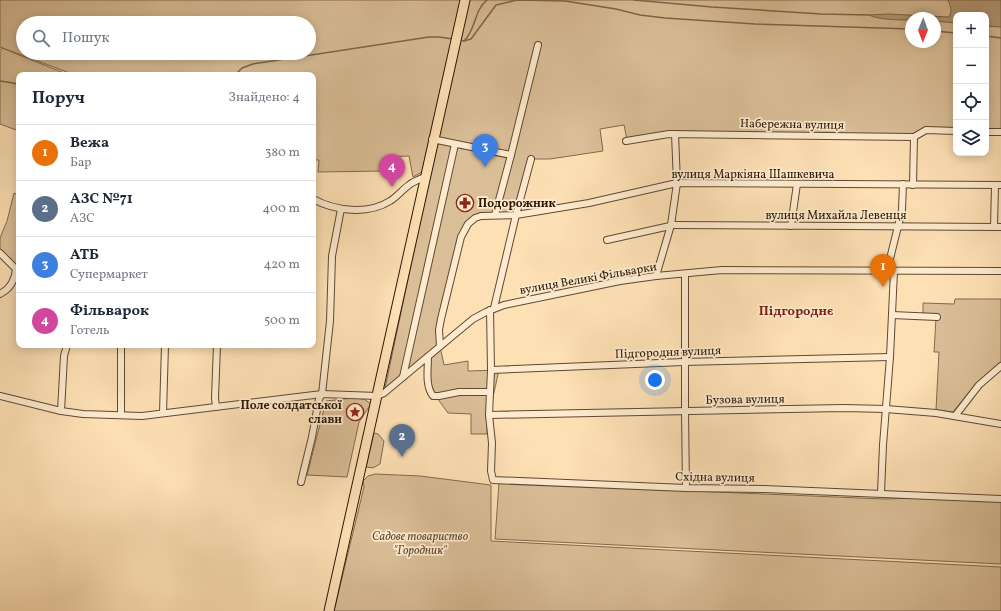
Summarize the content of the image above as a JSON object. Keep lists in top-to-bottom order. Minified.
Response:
{"streets":{"street":["Набережна вулиця","вулиця Маркіяна Шашкевича","вулиця Михайла Левенця","вулиця Великі Фільварки","Підгородня вулиця","Бузова вулиця","Східна вулиця"]},"crossings":[["вулиця Маркіяна Шашкевича","вулиця Великі Фільварки"],["Бузова вулиця","Східна вулиця"]],"districts":["Підгороднє"],"parks":["Садове товариство \"Городник\""],"places":{"pharmacy":["Подорожник"],"place":["Поле солдатської слави"]},"north":"bottom","page":{"map_buttons":["+","−"],"search":"Пошук","heading":["Поруч","Знайдено: 4"],"list":[{"mark":"1","name":"Вежа","note":"Бар","value":"380 m"},{"mark":"2","name":"АЗС №71","note":"АЗС","value":"400 m"},{"mark":"3","name":"АТБ","note":"Супермаркет","value":"420 m"},{"mark":"4","name":"Фільварок","note":"Готель","value":"500 m"}],"pins":["3","4","1","2"]}}
